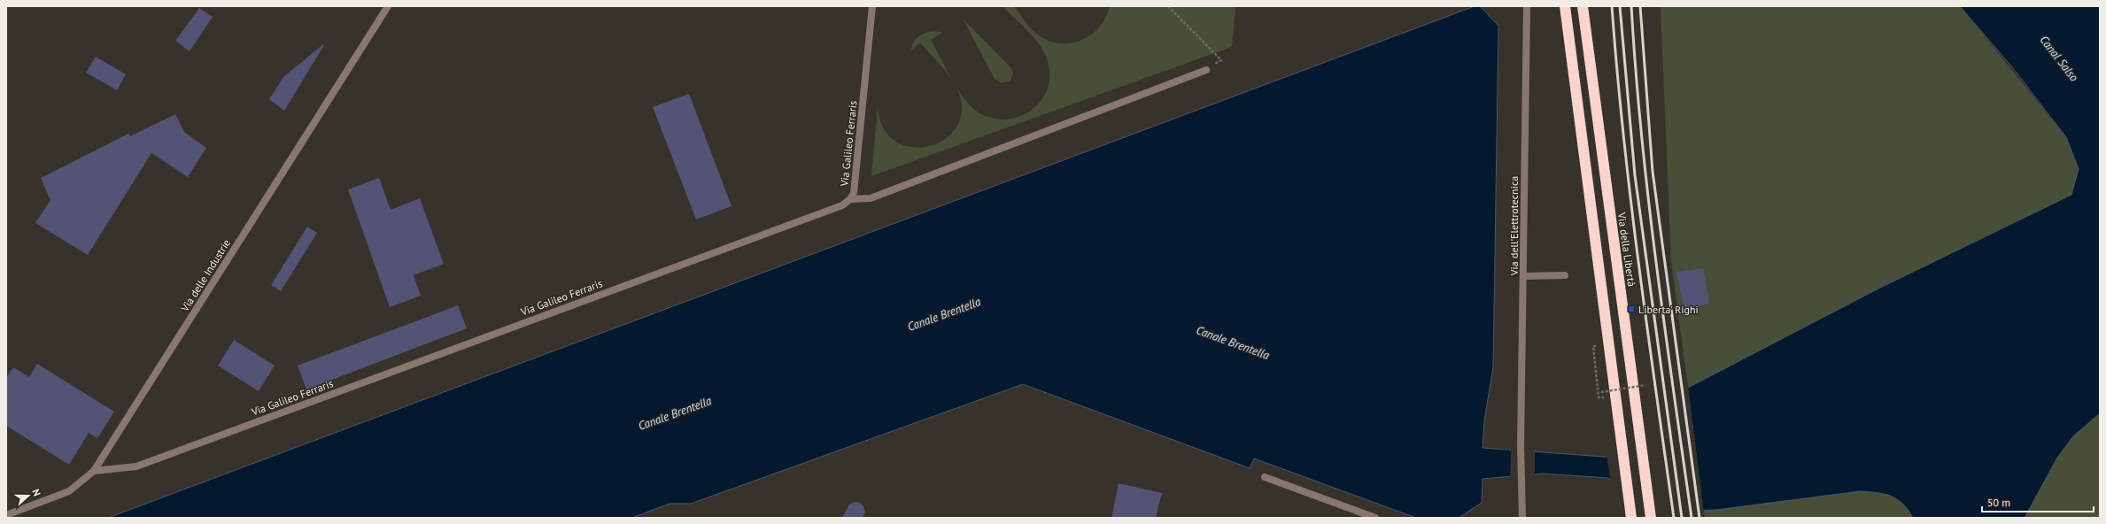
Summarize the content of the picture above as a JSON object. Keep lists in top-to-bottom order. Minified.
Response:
{"streets":{"highway":["Via della Libertà"],"street":["Via Galileo Ferraris","Via dell'Elettrotecnica","Via delle Industrie"]},"crossings":[["Via Galileo Ferraris","Via delle Industrie"]],"water":["Canal Salso","Canale Brentella"],"places":{"transit":["Liberta' Righi"]},"scale_bar":"50 m","north":"right"}
